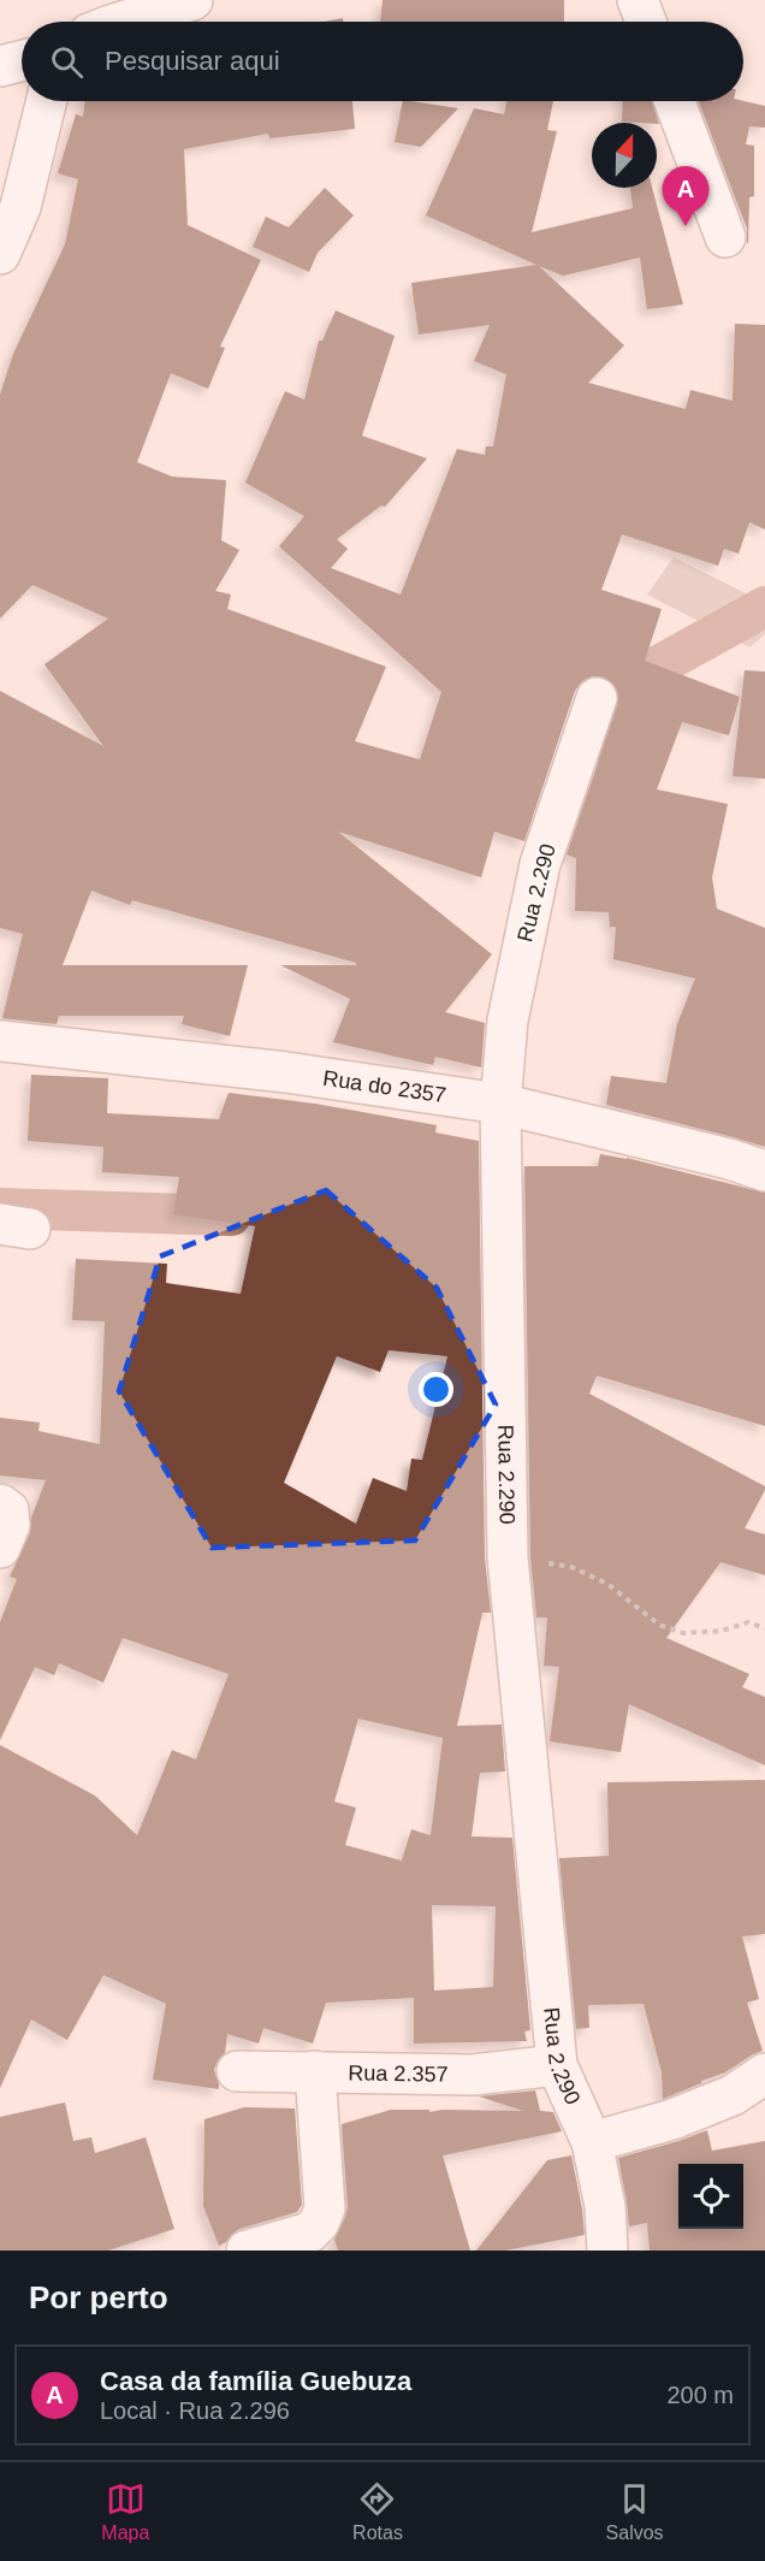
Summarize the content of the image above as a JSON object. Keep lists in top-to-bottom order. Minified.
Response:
{"streets":{"street":["Rua 2.290","Rua do 2357","Rua 2.357"]},"crossings":[["Rua 2.290","Rua do 2357"],["Rua 2.290","Rua 2.357"]],"north":"top","page":{"search":"Pesquisar aqui","pins":"A","heading":"Por perto","list":[{"mark":"A","name":"Casa da família Guebuza","note":"Local · Rua 2.296","value":"200 m"}],"nav":["Mapa","Rotas","Salvos"]}}
